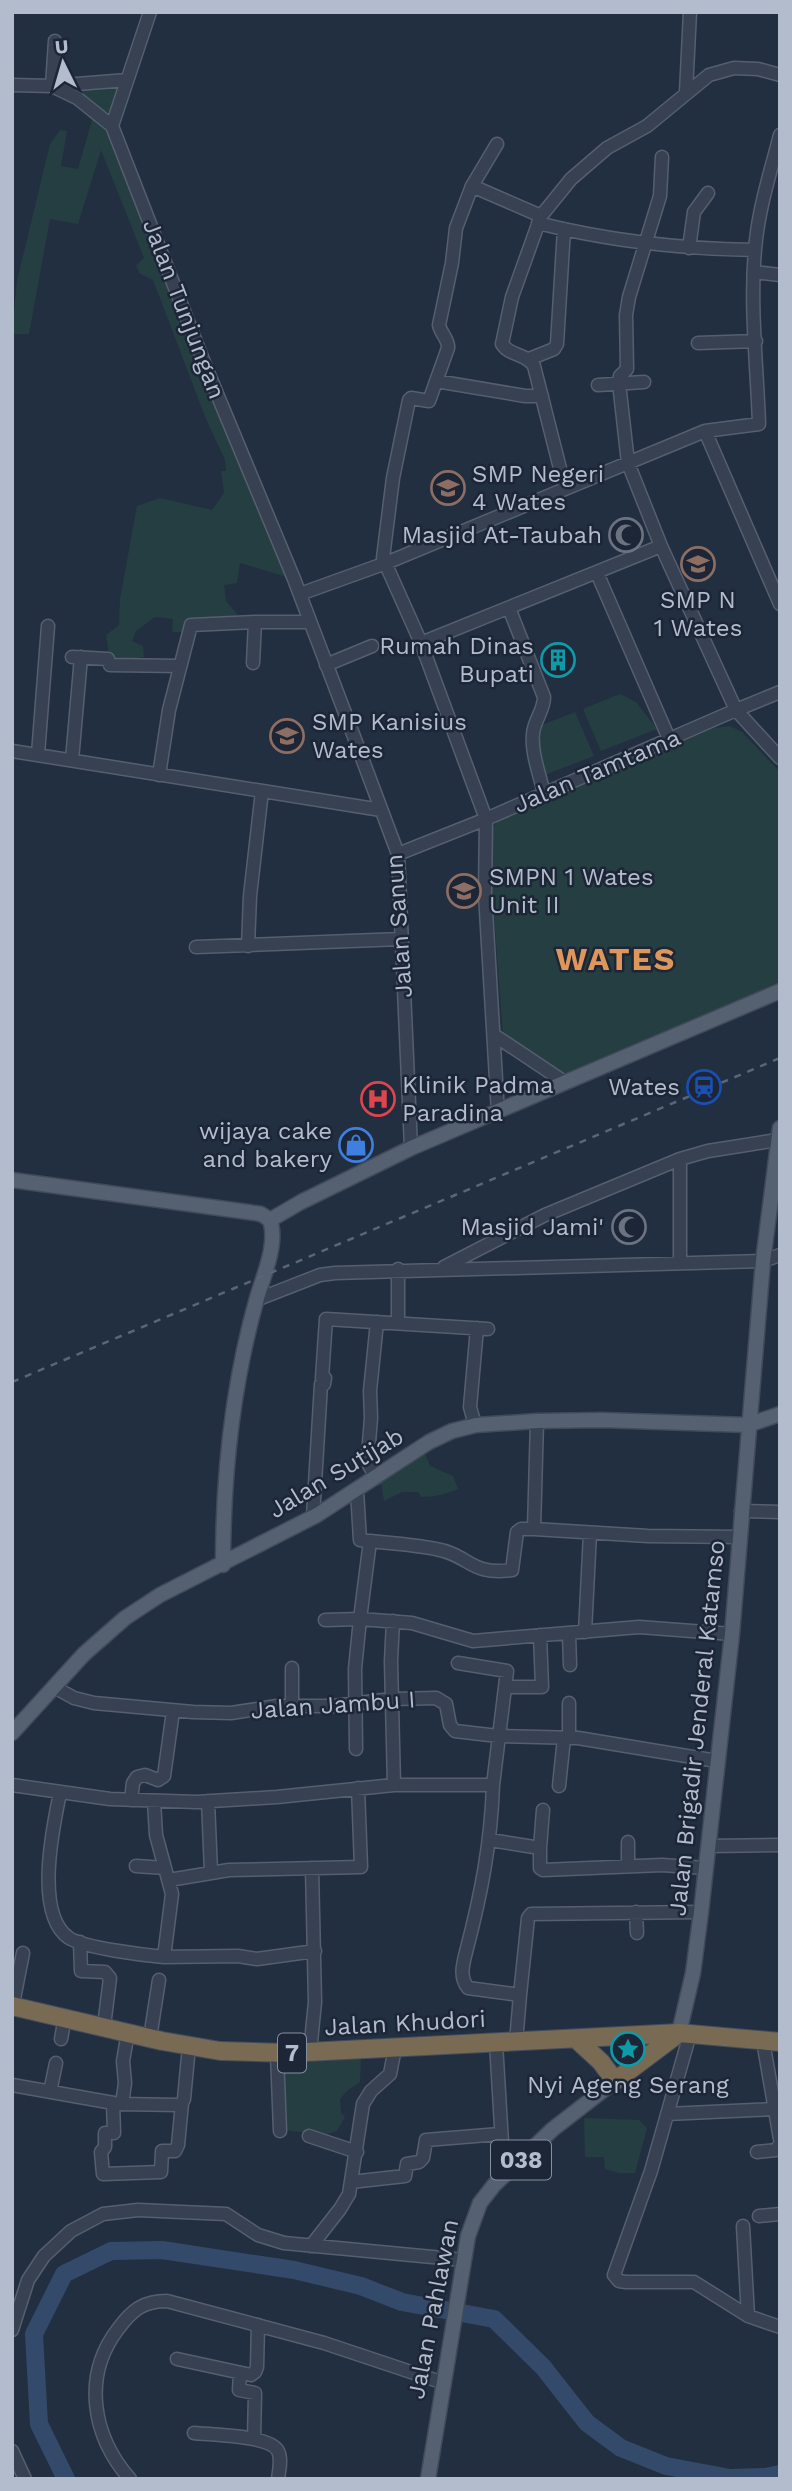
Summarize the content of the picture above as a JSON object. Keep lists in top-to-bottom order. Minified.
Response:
{"streets":{"highway":["Jalan Khudori","7","Jalan Pahlawan"],"main road":["Jalan Sutijab","Jalan Brigadir Jenderal Katamso","038"],"street":["Jalan Tunjungan","Jalan Tamtama","Jalan Sanun","Jalan Jambu I"]},"crossings":[["Jalan Tunjungan","Jalan Sanun"],["Jalan Tamtama","Jalan Sanun"],["Jalan Sutijab","Jalan Jambu I"],["Jalan Sutijab","Jalan Brigadir Jenderal Katamso"],["Jalan Jambu I","Jalan Brigadir Jenderal Katamso"],["Jalan Brigadir Jenderal Katamso","Jalan Khudori"],["Jalan Brigadir Jenderal Katamso","7"],["Jalan Brigadir Jenderal Katamso","Jalan Pahlawan"],["Jalan Khudori","7"],["Jalan Khudori","Jalan Pahlawan"],["7","Jalan Pahlawan"]],"districts":["WATES"],"places":{"school or university":["SMP Negeri 4 Wates","SMP N 1 Wates","SMP Kanisius Wates","SMPN 1 Wates Unit II"],"mosque":["Masjid At-Taubah","Masjid Jami'"],"building":["Rumah Dinas Bupati"],"station":["Wates"],"hospital":["Klinik Padma Paradina"],"shop":["wijaya cake and bakery"],"place":["Nyi Ageng Serang"]},"north":"top"}
